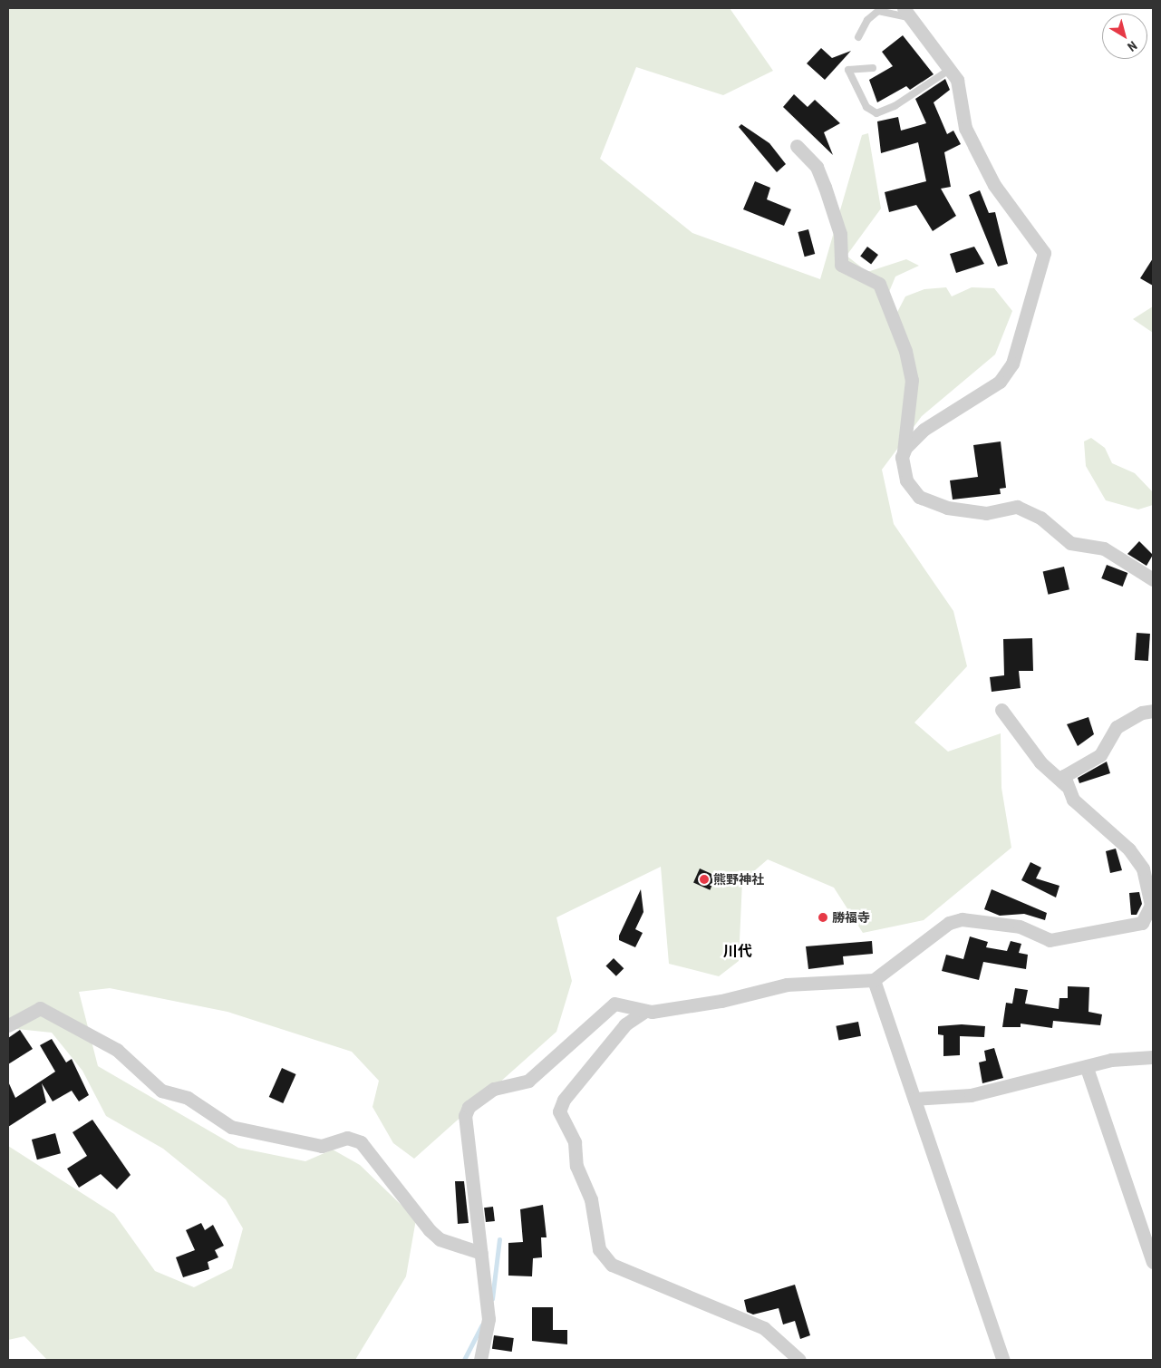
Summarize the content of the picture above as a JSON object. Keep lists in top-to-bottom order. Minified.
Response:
{"districts":["川代"],"places":["熊野神社","勝福寺"],"north":"bottom right"}
